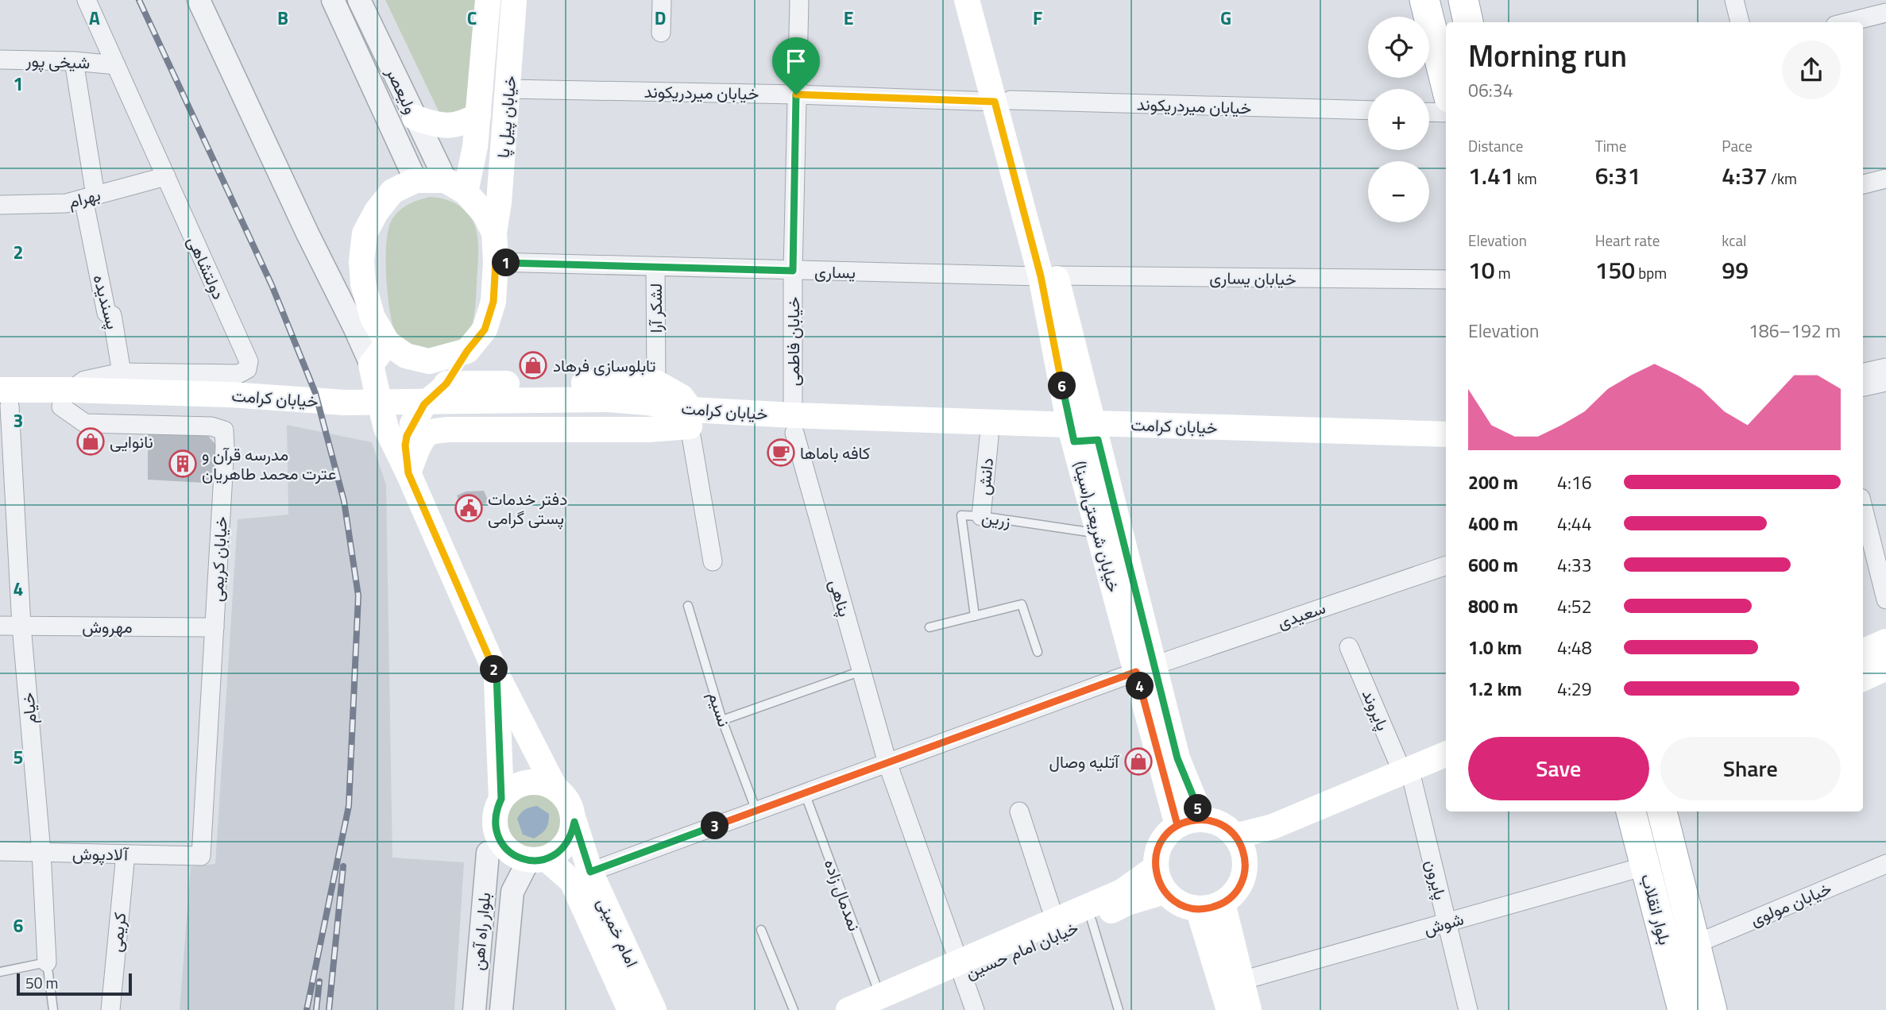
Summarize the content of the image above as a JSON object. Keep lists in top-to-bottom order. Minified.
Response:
{"streets":{"main road":["خیابان پیل پا","خیابان کرامت","خیابان شریعتی(سینا)","بلوار انقلاب","امام خمینی","خیابان امام حسین"],"street":["شیخی پور","ولیعصر","خیابان میردریکوند","بهرام","دولتشاهی","یساری","خیابان یساری","پسندیده","لشکر آرا","خیابان فاطمی","دانش","خیابان کریمی","پناهی","سعیدی","مهروش","خیام","پایروند","آلادپوش","پایرون","خیابان مولوی","شوش","بلوار راه آهن","کریمی"],"lane":["زرین","نسیم","نمدمال زاده"]},"crossings":[["شیخی پور","دولتشاهی"],["شیخی پور","پسندیده"],["ولیعصر","خیابان پیل پا"],["ولیعصر","یساری"],["خیابان میردریکوند","خیابان پیل پا"],["خیابان میردریکوند","خیابان فاطمی"],["خیابان میردریکوند","خیابان شریعتی(سینا)"],["خیابان پیل پا","یساری"],["بهرام","دولتشاهی"],["بهرام","پسندیده"],["دولتشاهی","پسندیده"],["دولتشاهی","خیابان کرامت"],["دولتشاهی","خیابان کریمی"],["یساری","خیابان یساری"],["یساری","لشکر آرا"],["یساری","خیابان فاطمی"],["یساری","خیابان شریعتی(سینا)"],["خیابان یساری","خیابان شریعتی(سینا)"],["خیابان فاطمی","خیابان کرامت"],["خیابان فاطمی","پناهی"],["خیابان کرامت","دانش"],["خیابان کرامت","خیابان شریعتی(سینا)"],["خیابان کرامت","خیابان کریمی"],["خیابان کرامت","پناهی"],["خیابان کرامت","خیام"],["دانش","زرین"],["زرین","خیابان شریعتی(سینا)"],["خیابان شریعتی(سینا)","سعیدی"],["خیابان شریعتی(سینا)","خیابان امام حسین"],["خیابان کریمی","مهروش"],["خیابان کریمی","آلادپوش"],["پناهی","سعیدی"],["پناهی","خیابان امام حسین"],["سعیدی","نسیم"],["سعیدی","نمدمال زاده"],["سعیدی","امام خمینی"],["مهروش","خیام"],["خیام","آلادپوش"],["پایروند","پایرون"],["آلادپوش","کریمی"],["پایرون","شوش"],["نمدمال زاده","خیابان امام حسین"],["خیابان مولوی","بلوار انقلاب"],["بلوار انقلاب","شوش"],["بلوار راه آهن","امام خمینی"]],"places":{"shop":["تابلوسازی فرهاد","نانوایی","آتلیه وصال"],"cafe":["کافه باماها"],"building":["مدرسه قرآن و عترت محمد طاهریان"],"public building":["دفتر خدمات پستی گرامی"]},"scale_bar":"50 m","page":{"map_buttons":["+","−"],"heading":["Morning run","06:34"],"stats":[["Distance","1.41 km"],["Time","6:31"],["Pace","4:37 /km"],["Elevation","10 m"],["Heart rate","150 bpm"],["kcal","99"]],"pins":["1","6","2","4","5","3"],"chart":["Elevation","186–192 m"],"list":[{"name":"200 m","note":"4:16"},{"name":"400 m","note":"4:44"},{"name":"600 m","note":"4:33"},{"name":"800 m","note":"4:52"},{"name":"1.0 km","note":"4:48"},{"name":"1.2 km","note":"4:29"}],"buttons":["Save","Share"],"scale":"50 m"},"grid":{"columns":["A","B","C","D","E","F","G"],"rows":["1","2","3","4","5","6"]}}
